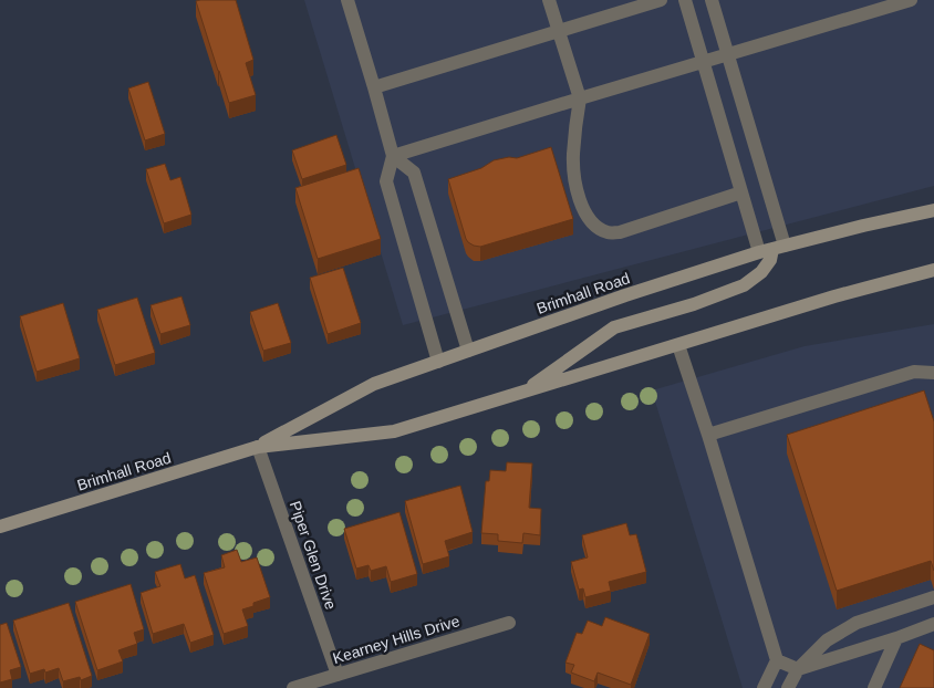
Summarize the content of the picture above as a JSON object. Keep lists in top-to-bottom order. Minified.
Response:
{"streets":{"street":["Brimhall Road","Piper Glen Drive","Kearney Hills Drive"]},"crossings":[["Brimhall Road","Piper Glen Drive"],["Piper Glen Drive","Kearney Hills Drive"]]}
